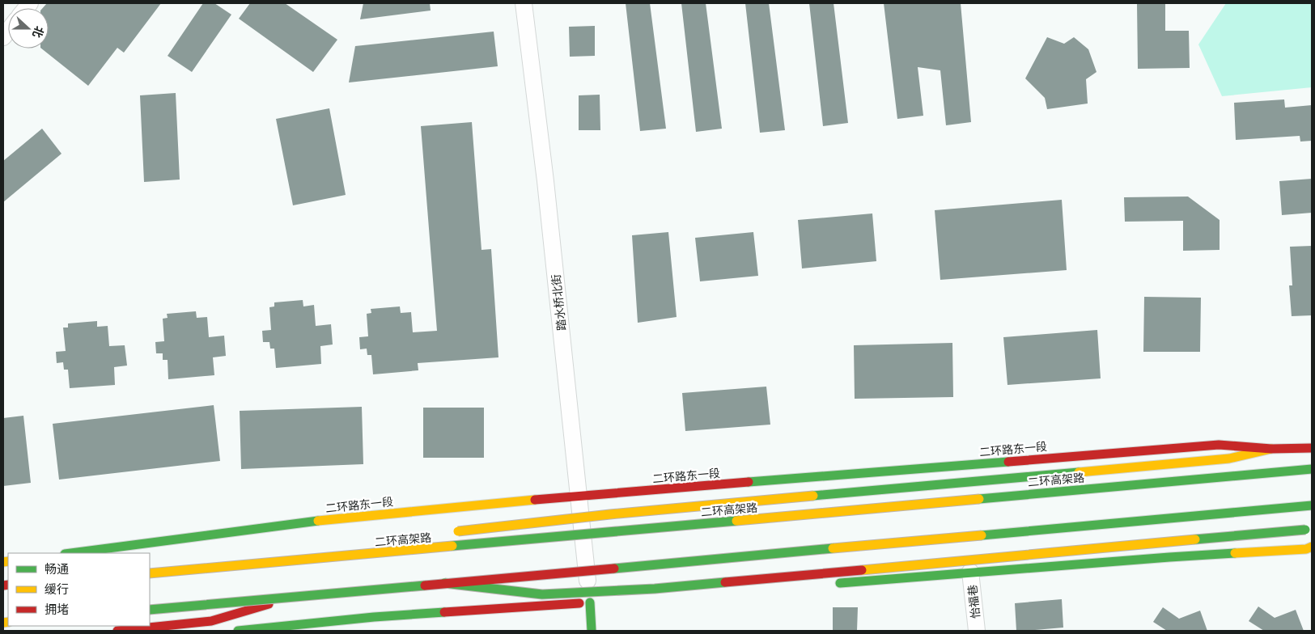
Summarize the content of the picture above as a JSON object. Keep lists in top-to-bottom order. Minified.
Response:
{"streets":{"main road":["二环路东一段","二环高架路"],"street":["踏水桥北街","怡福巷"]},"crossings":[["踏水桥北街","二环路东一段"]],"legend":["畅通","缓行","拥堵"],"north":"right"}
